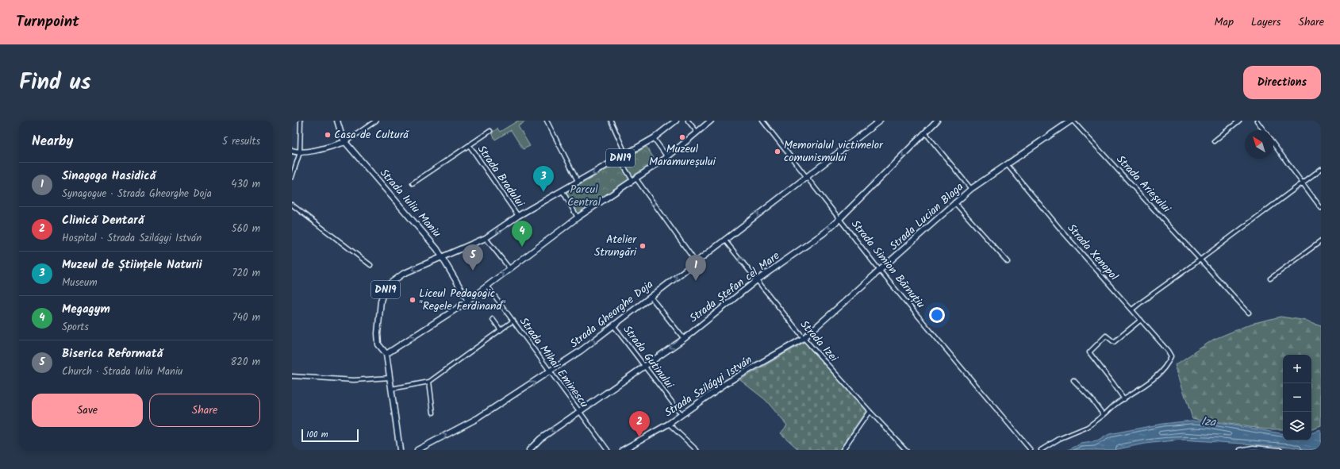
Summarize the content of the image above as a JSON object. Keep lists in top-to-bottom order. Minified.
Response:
{"streets":{"main road":["DN19","Strada Iuliu Maniu","Strada Lucian Blaga","Strada Ștefan cel Mare","Strada Gheorghe Doja","Strada Szilágyi István"],"street":["Strada Bradului","Strada Arieșului","Strada Xenopol","Strada Simion Bărnuțiu","Strada Izei","Strada Gutinului","Strada Mihai Eminescu"]},"crossings":[["DN19","Strada Bradului"],["DN19","Strada Iuliu Maniu"],["DN19","Strada Mihai Eminescu"],["Strada Arieșului","Strada Lucian Blaga"],["Strada Lucian Blaga","Strada Xenopol"],["Strada Lucian Blaga","Strada Simion Bărnuțiu"],["Strada Lucian Blaga","Strada Izei"],["Strada Lucian Blaga","Strada Szilágyi István"],["Strada Simion Bărnuțiu","Strada Ștefan cel Mare"],["Strada Simion Bărnuțiu","Strada Gheorghe Doja"],["Strada Ștefan cel Mare","Strada Izei"],["Strada Ștefan cel Mare","Strada Gutinului"],["Strada Ștefan cel Mare","Strada Mihai Eminescu"],["Strada Gheorghe Doja","Strada Izei"],["Strada Gheorghe Doja","Strada Gutinului"],["Strada Gheorghe Doja","Strada Mihai Eminescu"],["Strada Izei","Strada Szilágyi István"],["Strada Gutinului","Strada Szilágyi István"]],"one_way":["Strada Ștefan cel Mare","Strada Gheorghe Doja"],"water":["Iza"],"parks":["Parcul Central"],"places":["Casa de Cultură","Muzeul Maramureșului","Memorialul victimelor comunismului","Atelier Strungări","Liceul Pedagogic \"Regele Ferdinand\""],"scale_bar":"100 m","north":"top left","page":{"header":"Turnpoint","nav":["Map","Layers","Share"],"title":"Find us","buttons":["Directions",["Save","Share"]],"heading":["Nearby","5 results"],"list":[{"mark":"1","name":"Sinagoga Hasidică","note":"Synagogue · Strada Gheorghe Doja","value":"430 m"},{"mark":"2","name":"Clinică Dentară","note":"Hospital · Strada Szilágyi István","value":"560 m"},{"mark":"3","name":"Muzeul de Științele Naturii","note":"Museum","value":"720 m"},{"mark":"4","name":"Megagym","note":"Sports","value":"740 m"},{"mark":"5","name":"Biserica Reformată","note":"Church · Strada Iuliu Maniu","value":"820 m"}],"pins":["3","4","5","1","2"],"map_buttons":["+","−"],"scale":"100 m"}}
